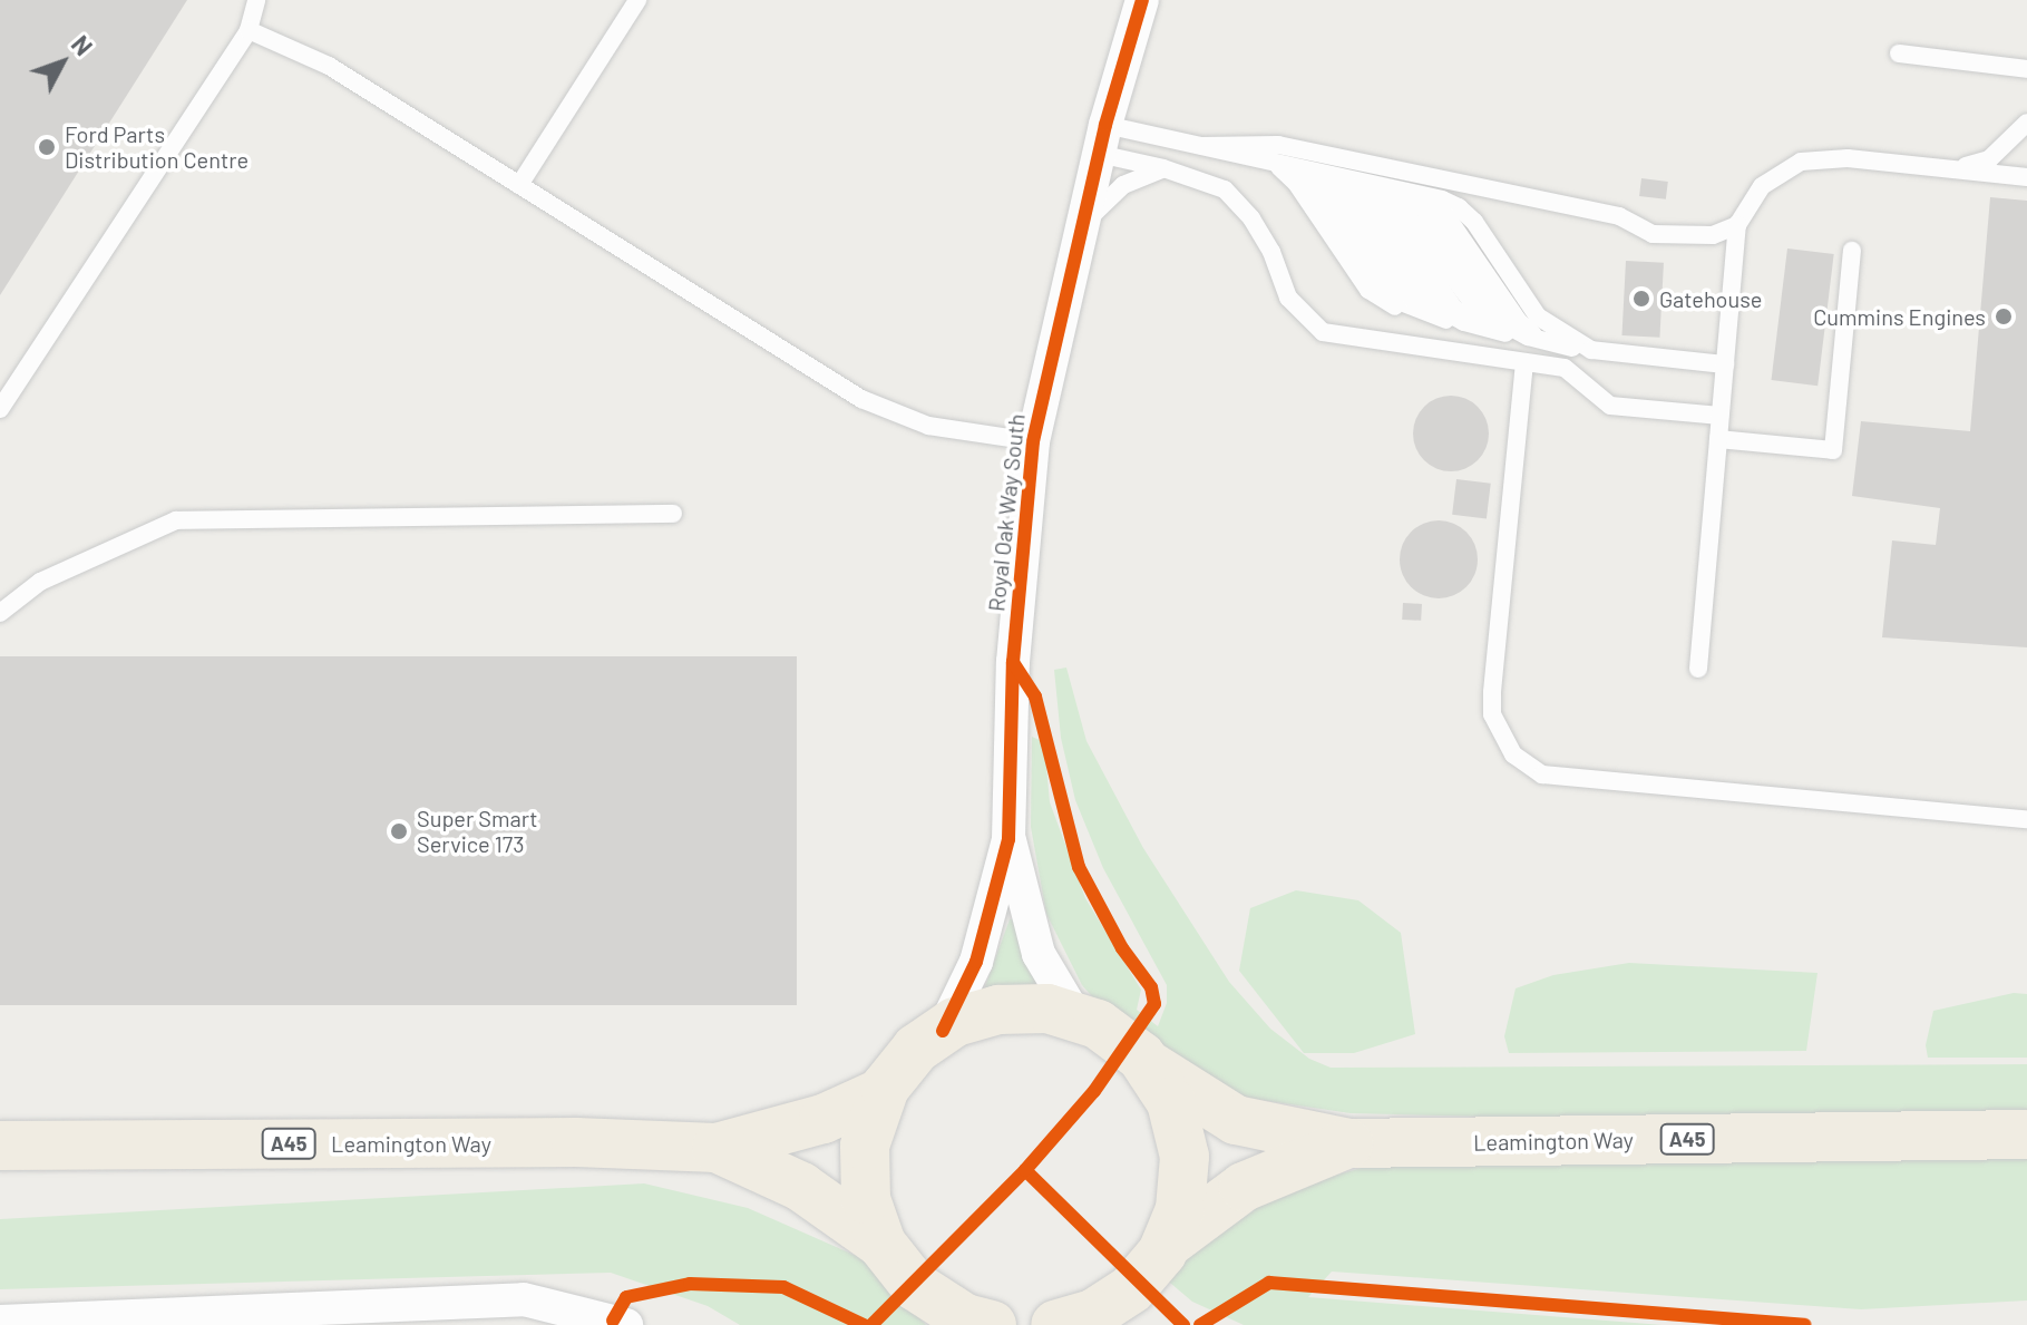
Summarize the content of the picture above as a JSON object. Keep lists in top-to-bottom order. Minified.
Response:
{"streets":{"highway":["A45","Leamington Way"],"street":["Royal Oak Way South"]},"places":["Ford Parts Distribution Centre","Gatehouse","Cummins Engines","Super Smart Service 173"],"north":"top right"}
